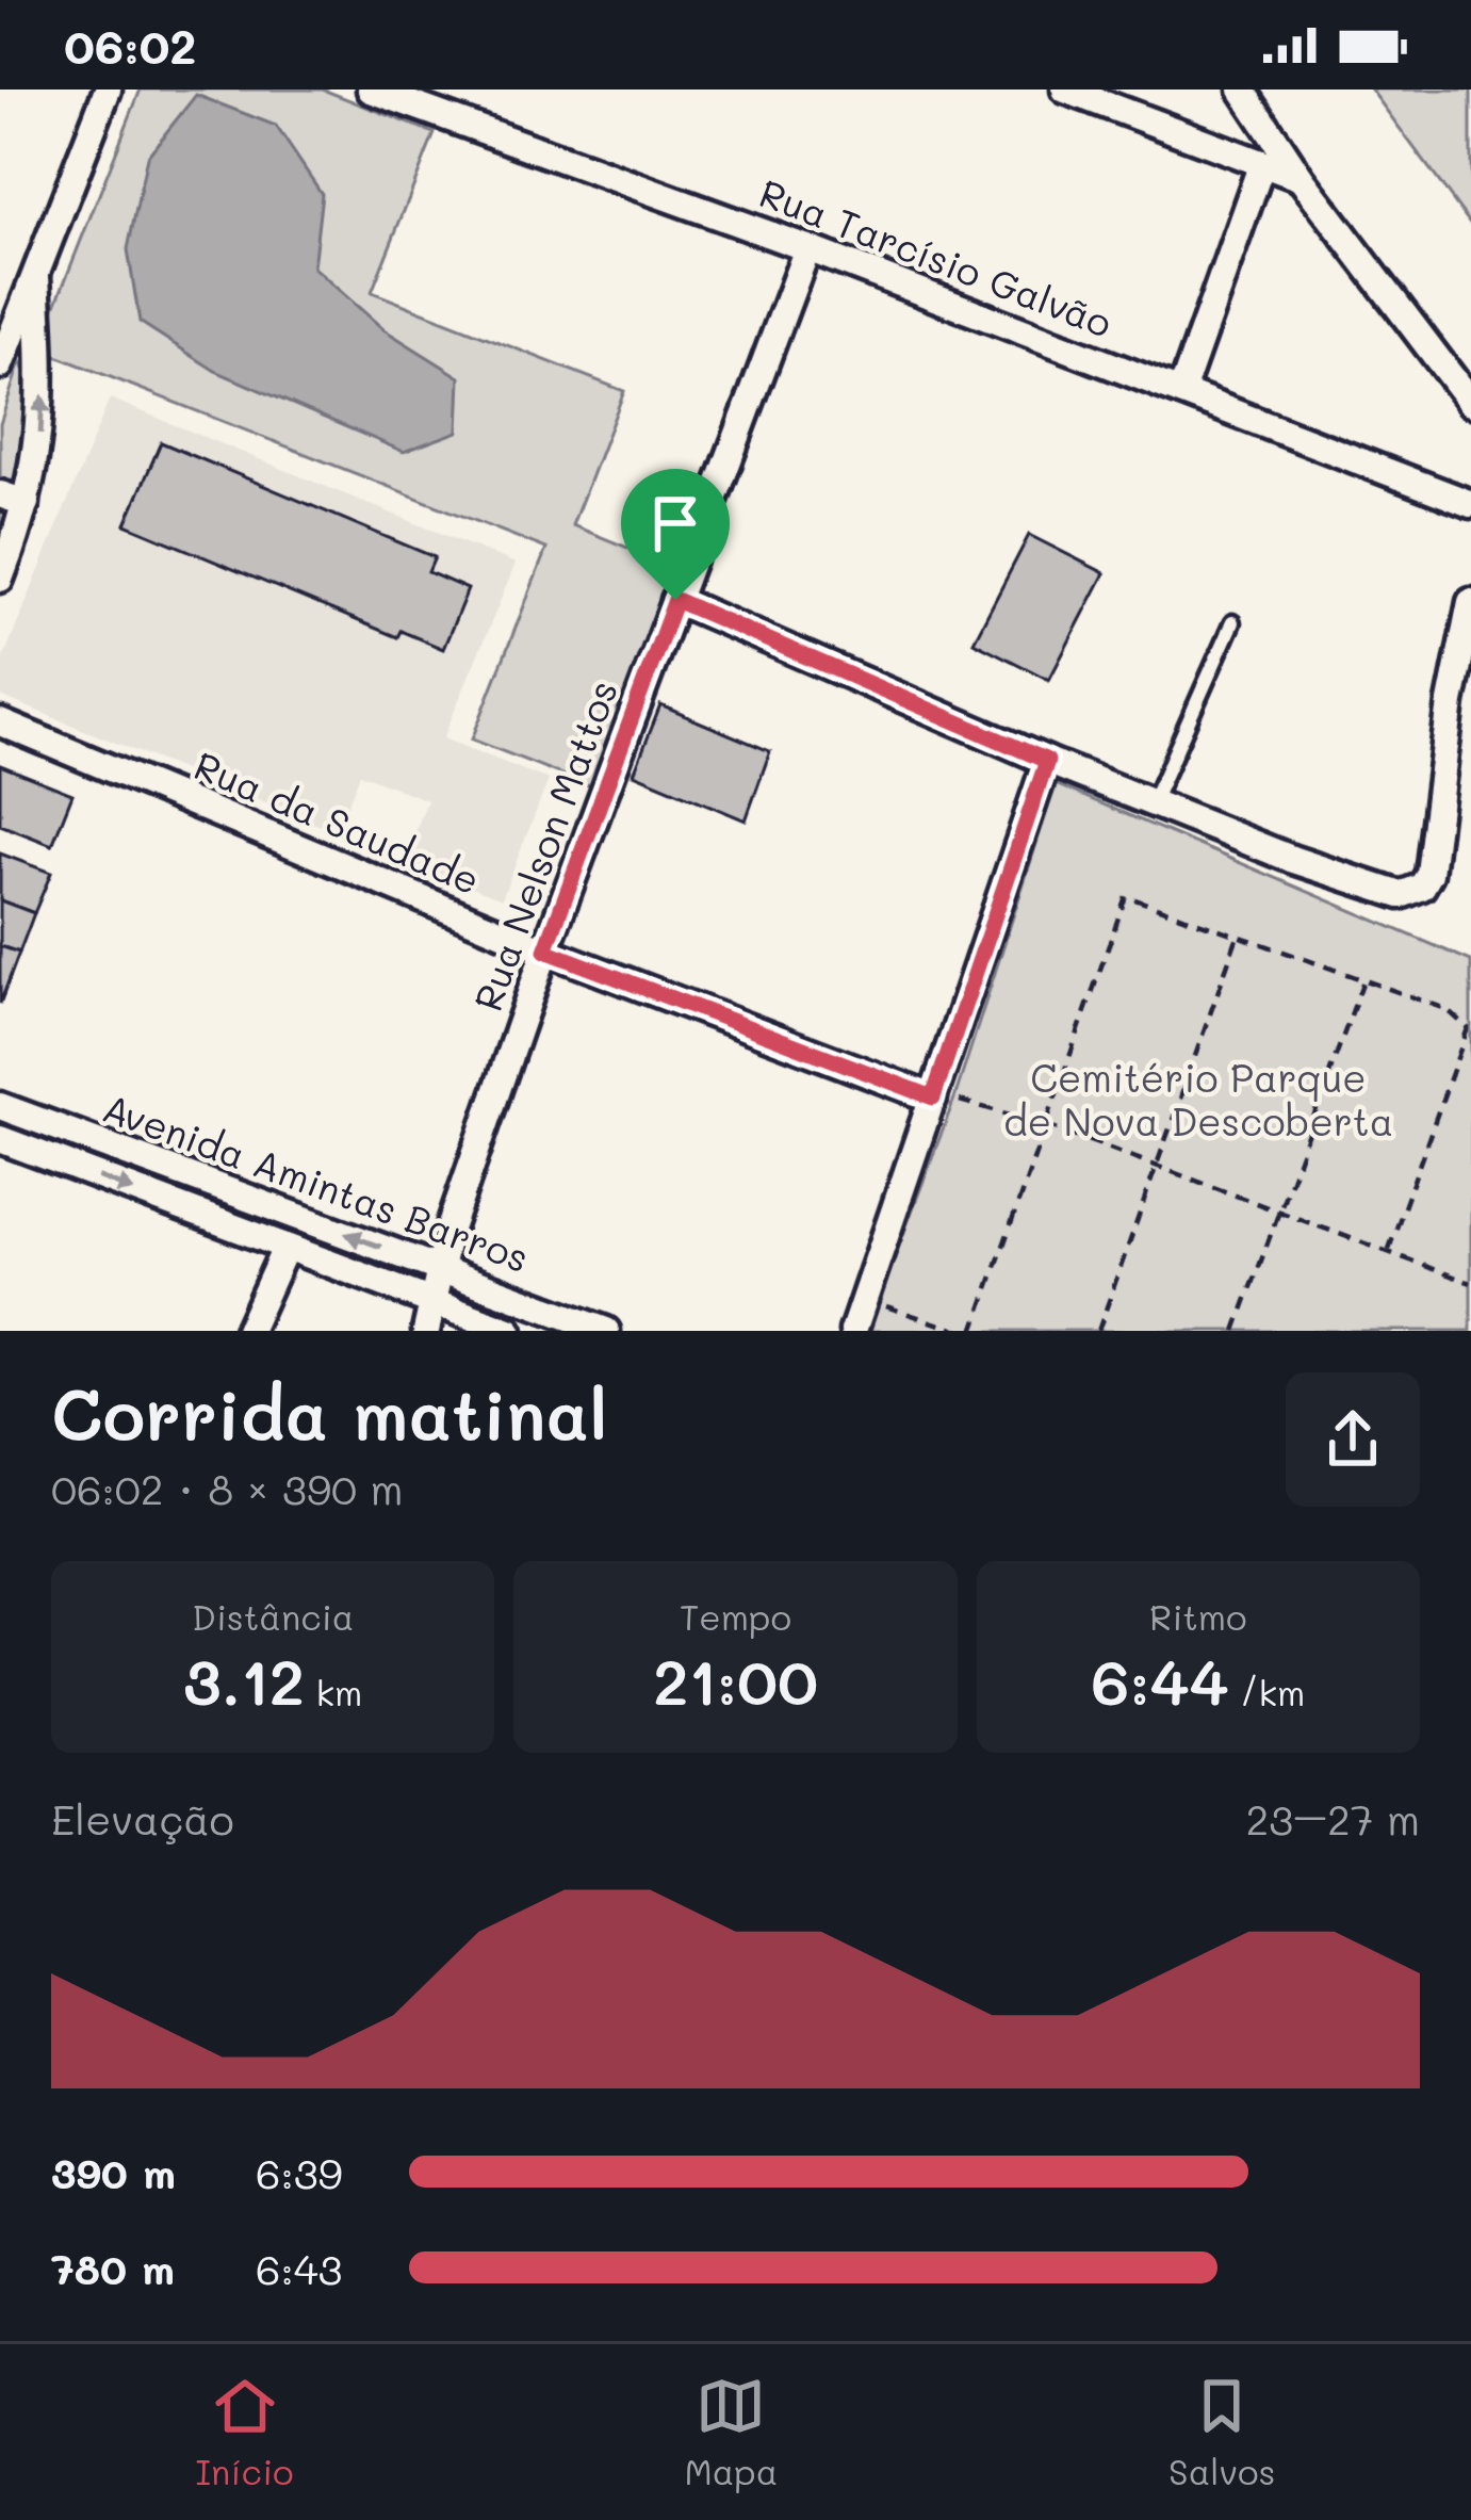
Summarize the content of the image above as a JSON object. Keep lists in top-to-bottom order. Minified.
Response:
{"streets":{"street":["Rua Tarcísio Galvão","Rua da Saudade","Rua Nelson Mattos","Avenida Amintas Barros"]},"crossings":[["Rua Tarcísio Galvão","Rua Nelson Mattos"],["Rua da Saudade","Rua Nelson Mattos"],["Rua Nelson Mattos","Avenida Amintas Barros"]],"parks":["Cemitério Parque de Nova Descoberta"],"page":{"status":"06:02","heading":["Corrida matinal","06:02 · 8 × 390 m"],"stats":[["Distância","3.12 km"],["Tempo","21:00"],["Ritmo","6:44 /km"]],"chart":["Elevação","23–27 m"],"list":[{"name":"390 m","note":"6:39"},{"name":"780 m","note":"6:43"}],"tabs":["Início","Mapa","Salvos"]}}
